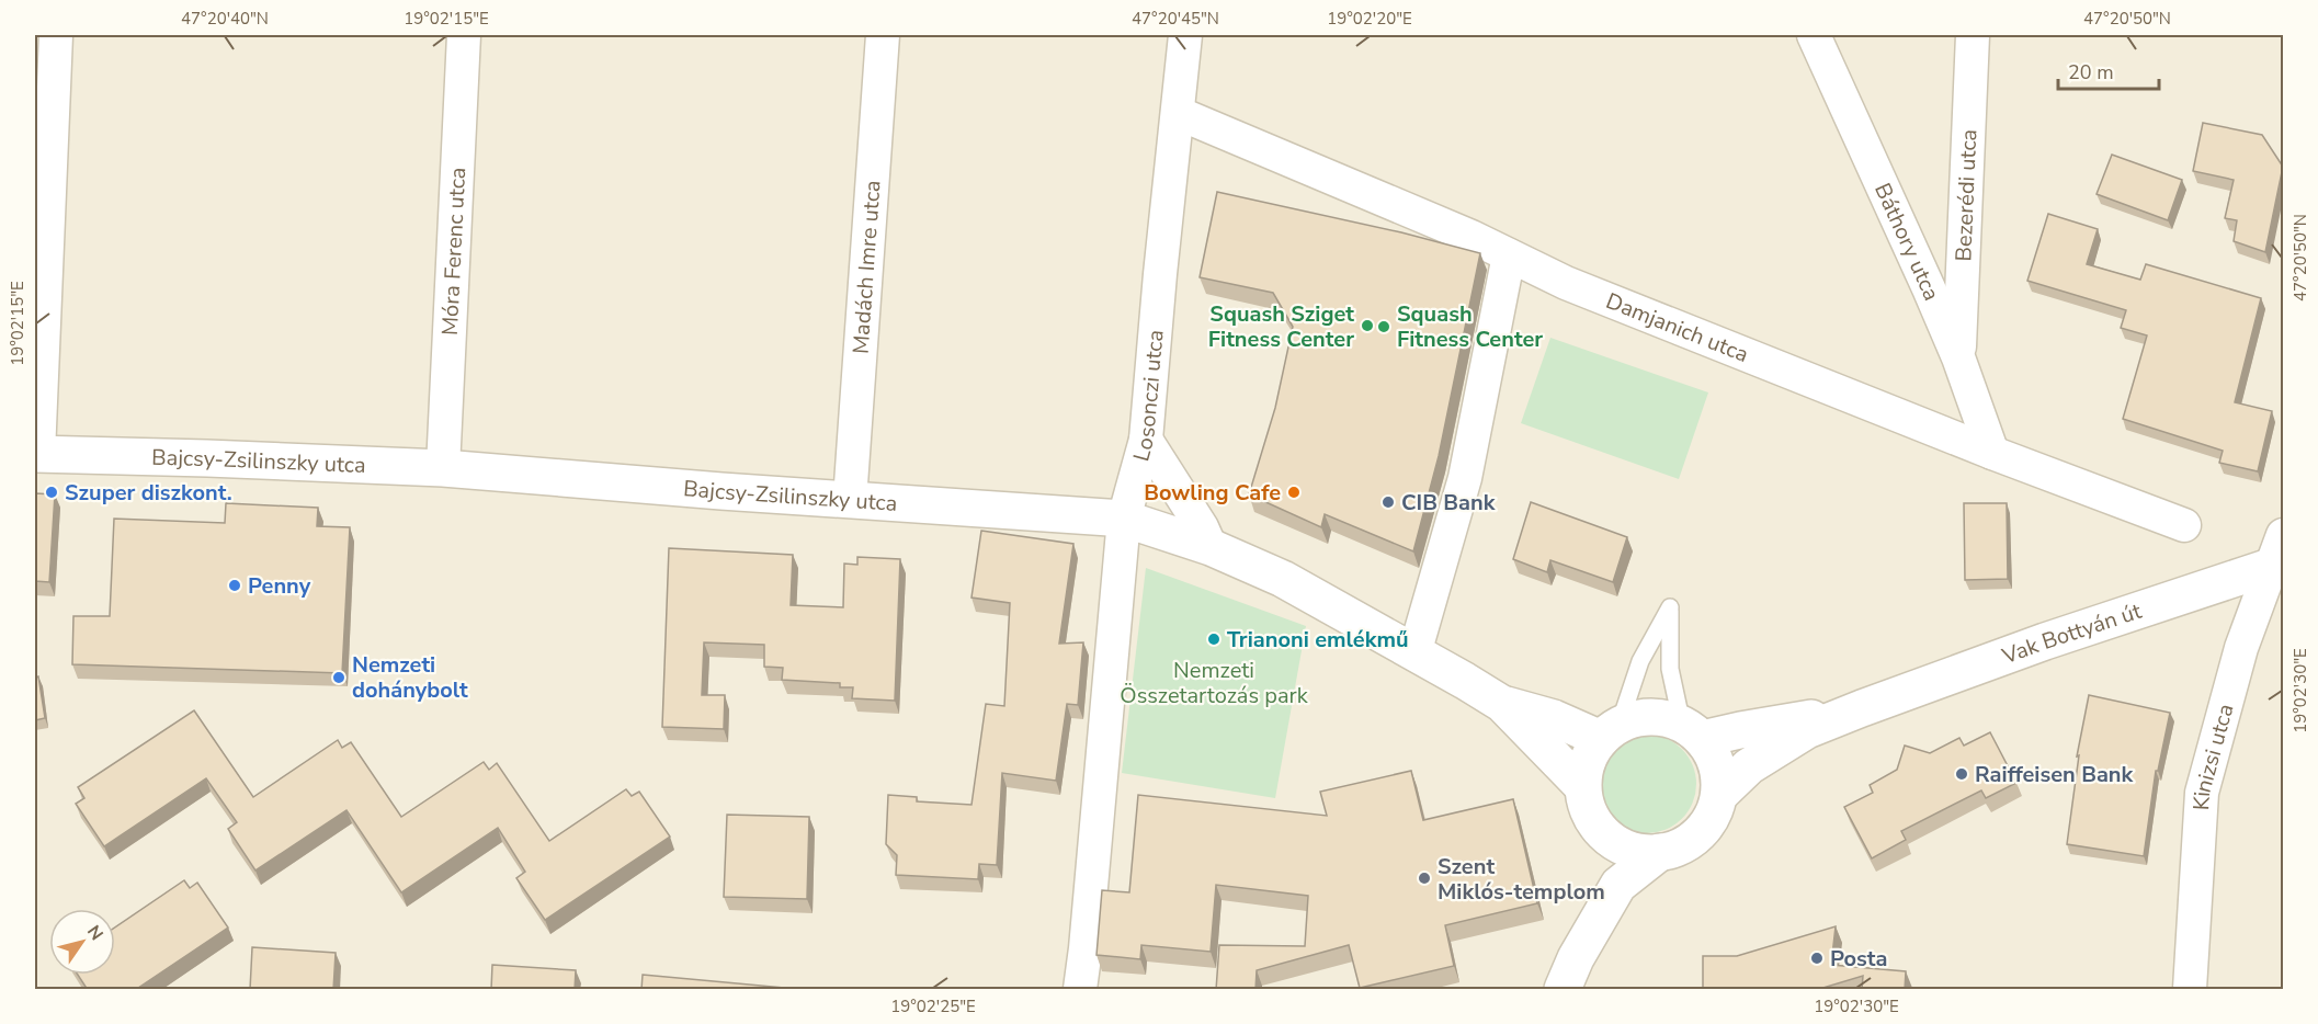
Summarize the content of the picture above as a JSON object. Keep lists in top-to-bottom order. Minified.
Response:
{"streets":{"street":["Bezerédi utca","Báthory utca","Móra Ferenc utca","Madách Imre utca","Damjanich utca","Losonczi utca","Bajcsy-Zsilinszky utca","Vak Bottyán út","Kinizsi utca"]},"crossings":[["Bezerédi utca","Báthory utca"],["Báthory utca","Damjanich utca"],["Móra Ferenc utca","Bajcsy-Zsilinszky utca"],["Madách Imre utca","Bajcsy-Zsilinszky utca"],["Damjanich utca","Losonczi utca"],["Losonczi utca","Bajcsy-Zsilinszky utca"],["Bajcsy-Zsilinszky utca","Vak Bottyán út"],["Vak Bottyán út","Kinizsi utca"]],"parks":["Nemzeti Összetartozás park"],"places":["Squash Sziget Fitness Center","Squash Fitness Center","Szuper diszkont.","Bowling Cafe","CIB Bank","Penny","Trianoni emlékmű","Nemzeti dohánybolt","Raiffeisen Bank","Szent Miklós-templom","Posta"],"scale_bar":"20 m","north":"top right","coordinates":["47°20'40\"N","19°02'15\"E","47°20'45\"N","19°02'20\"E","47°20'50\"N","19°02'30\"E","19°02'25\"E"]}
